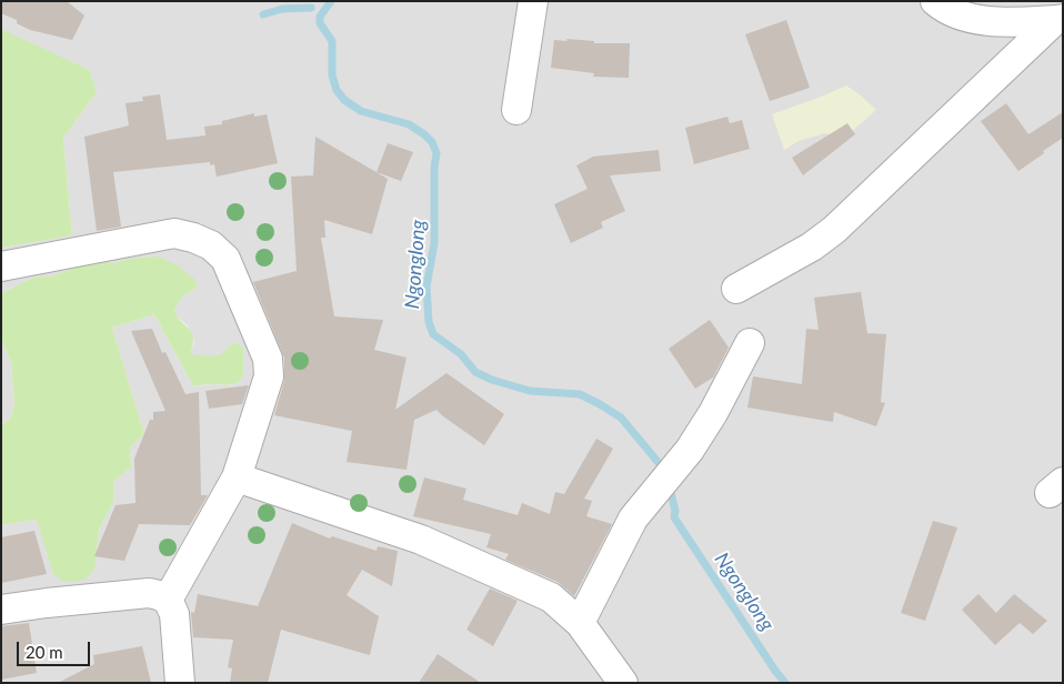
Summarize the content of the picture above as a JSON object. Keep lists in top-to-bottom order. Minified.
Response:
{"water":["Ngonglong"],"scale_bar":"20 m"}
